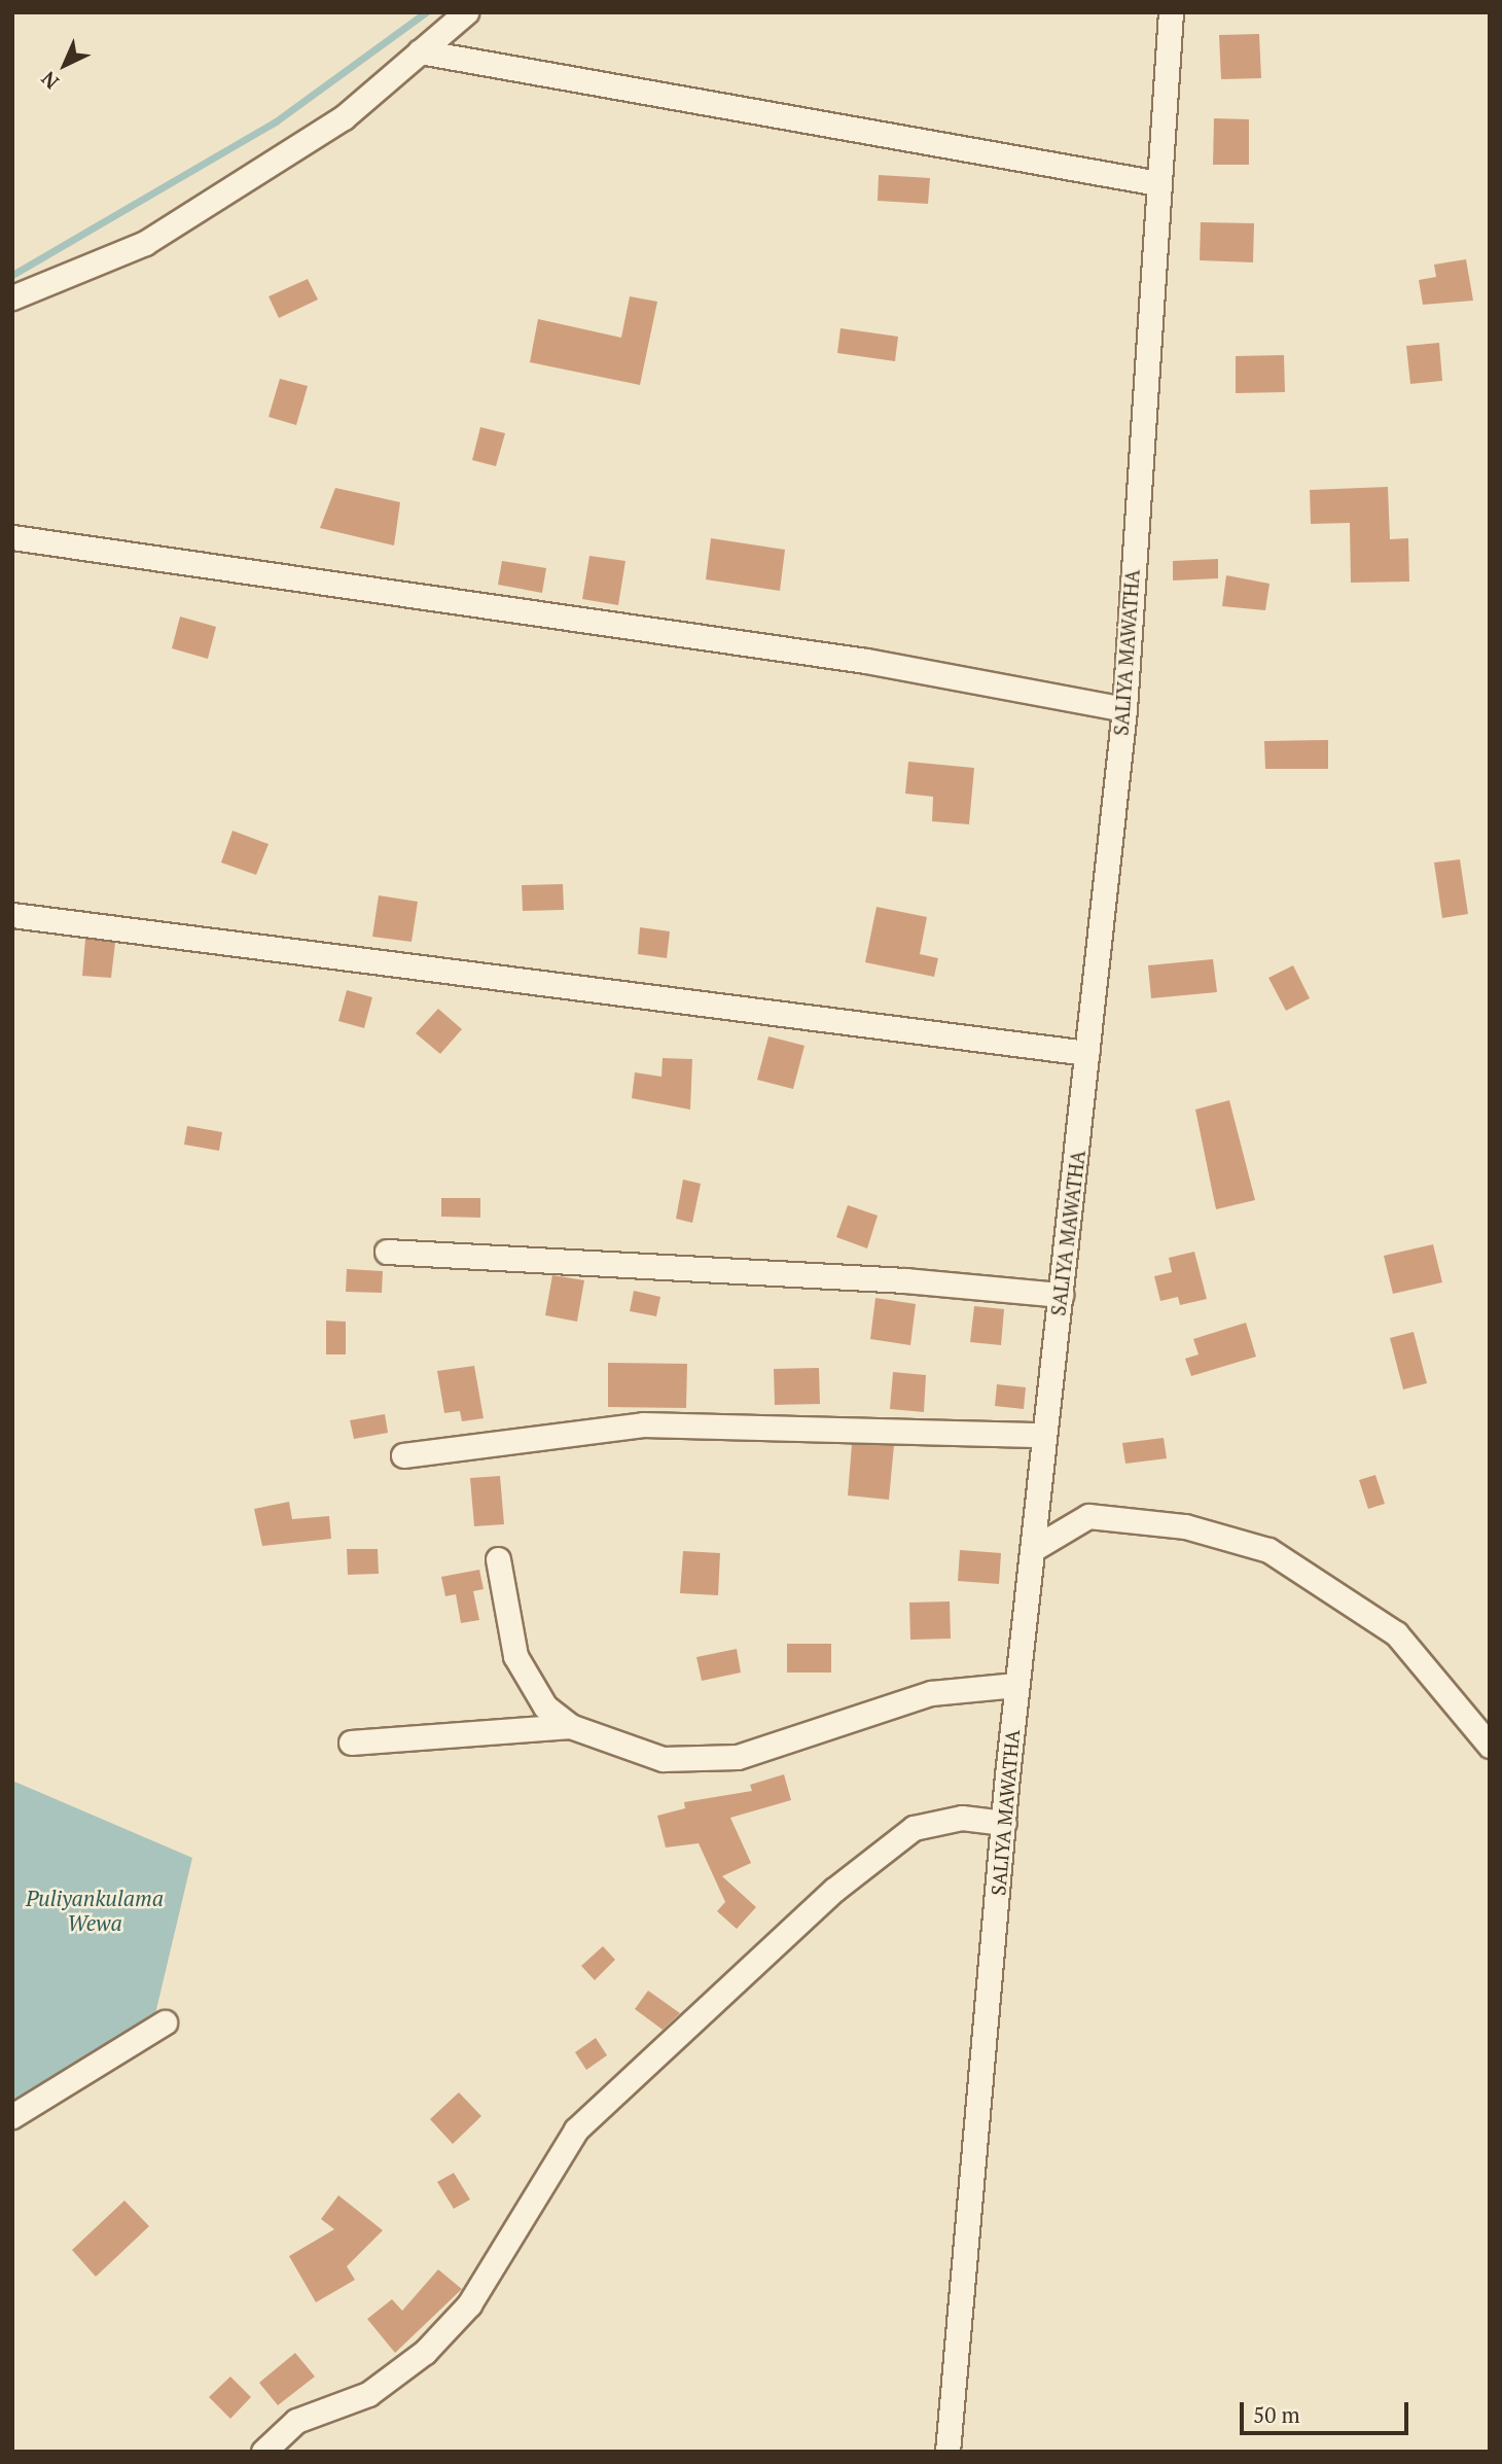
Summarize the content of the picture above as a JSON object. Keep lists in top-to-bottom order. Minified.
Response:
{"streets":{"street":["SALIYA MAWATHA"]},"water":["Puliyankulama Wewa"],"scale_bar":"50 m","north":"bottom left"}
